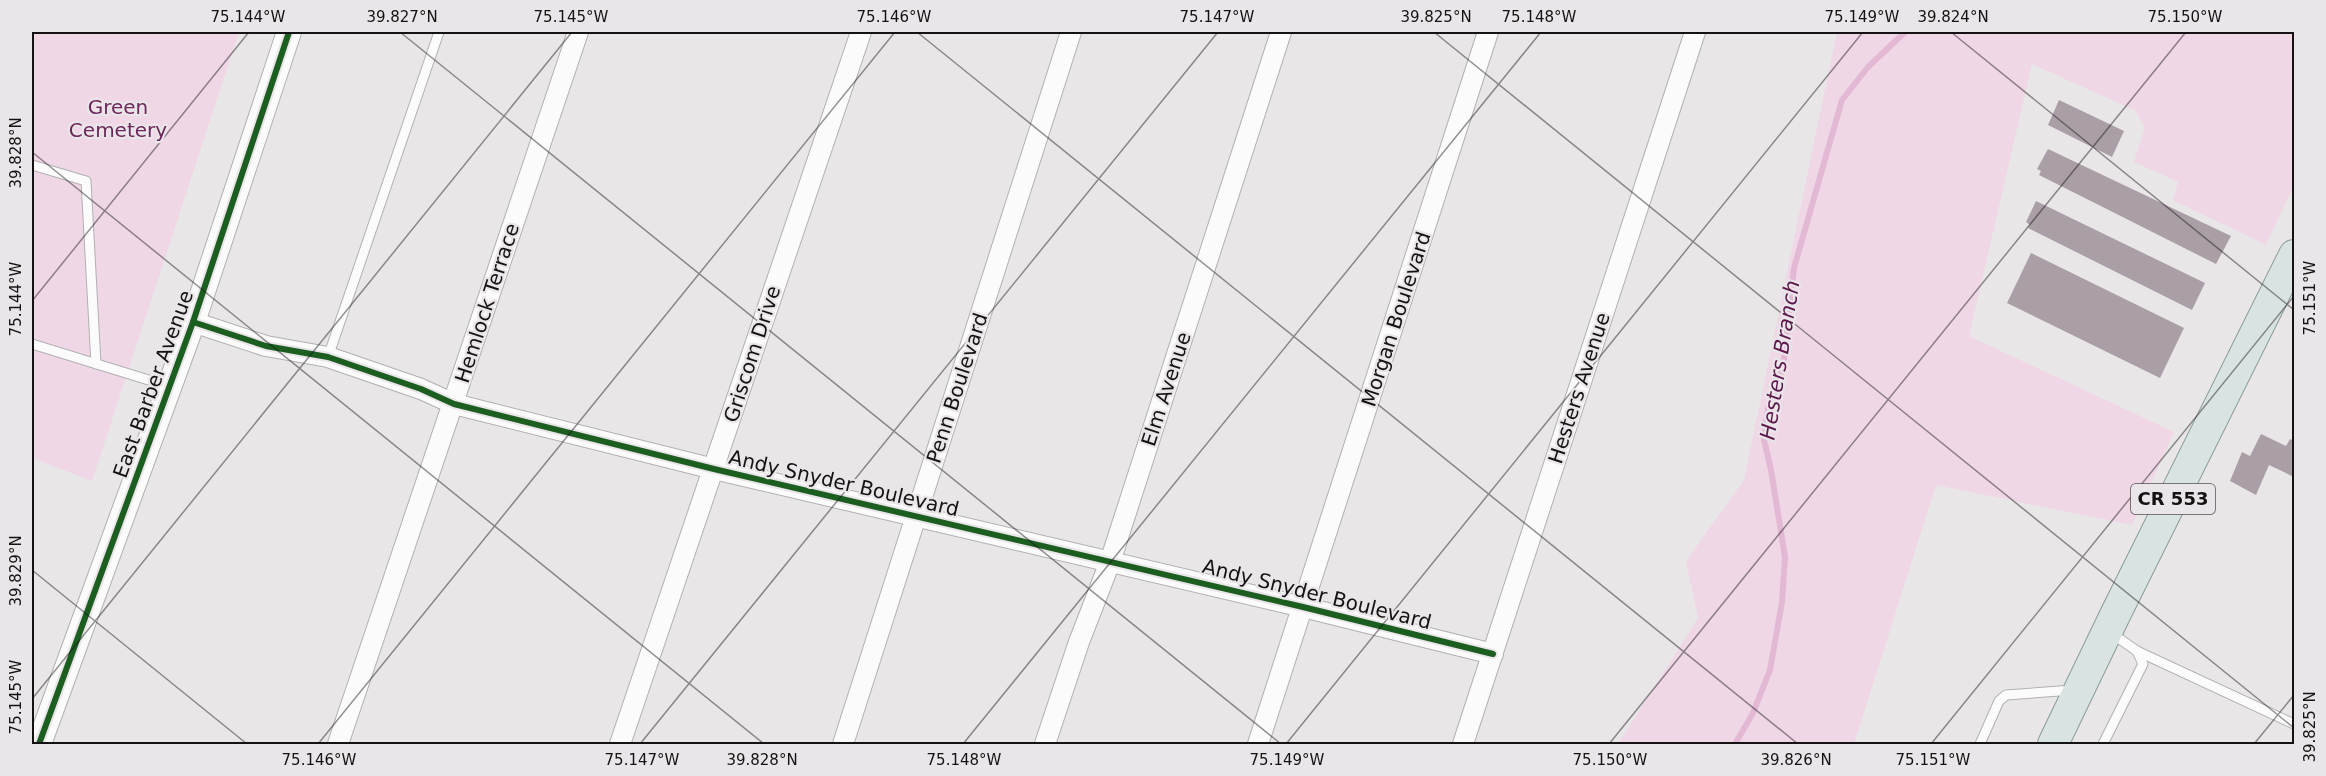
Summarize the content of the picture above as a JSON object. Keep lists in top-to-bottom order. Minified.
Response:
{"streets":{"main road":["CR 553"],"street":["Hemlock Terrace","Morgan Boulevard","Griscom Drive","East Barber Avenue","Penn Boulevard","Hesters Avenue","Elm Avenue","Andy Snyder Boulevard"]},"crossings":[["Hemlock Terrace","Andy Snyder Boulevard"],["Morgan Boulevard","Andy Snyder Boulevard"],["Griscom Drive","Andy Snyder Boulevard"],["East Barber Avenue","Andy Snyder Boulevard"],["Penn Boulevard","Andy Snyder Boulevard"],["Hesters Avenue","Andy Snyder Boulevard"],["Elm Avenue","Andy Snyder Boulevard"]],"water":["Hesters Branch"],"parks":["Green Cemetery"],"coordinates":["75.144°W","39.827°N","75.145°W","75.146°W","75.147°W","39.825°N","75.148°W","75.149°W","39.824°N","75.150°W","39.828°N","75.151°W","39.829°N","39.826°N"]}
